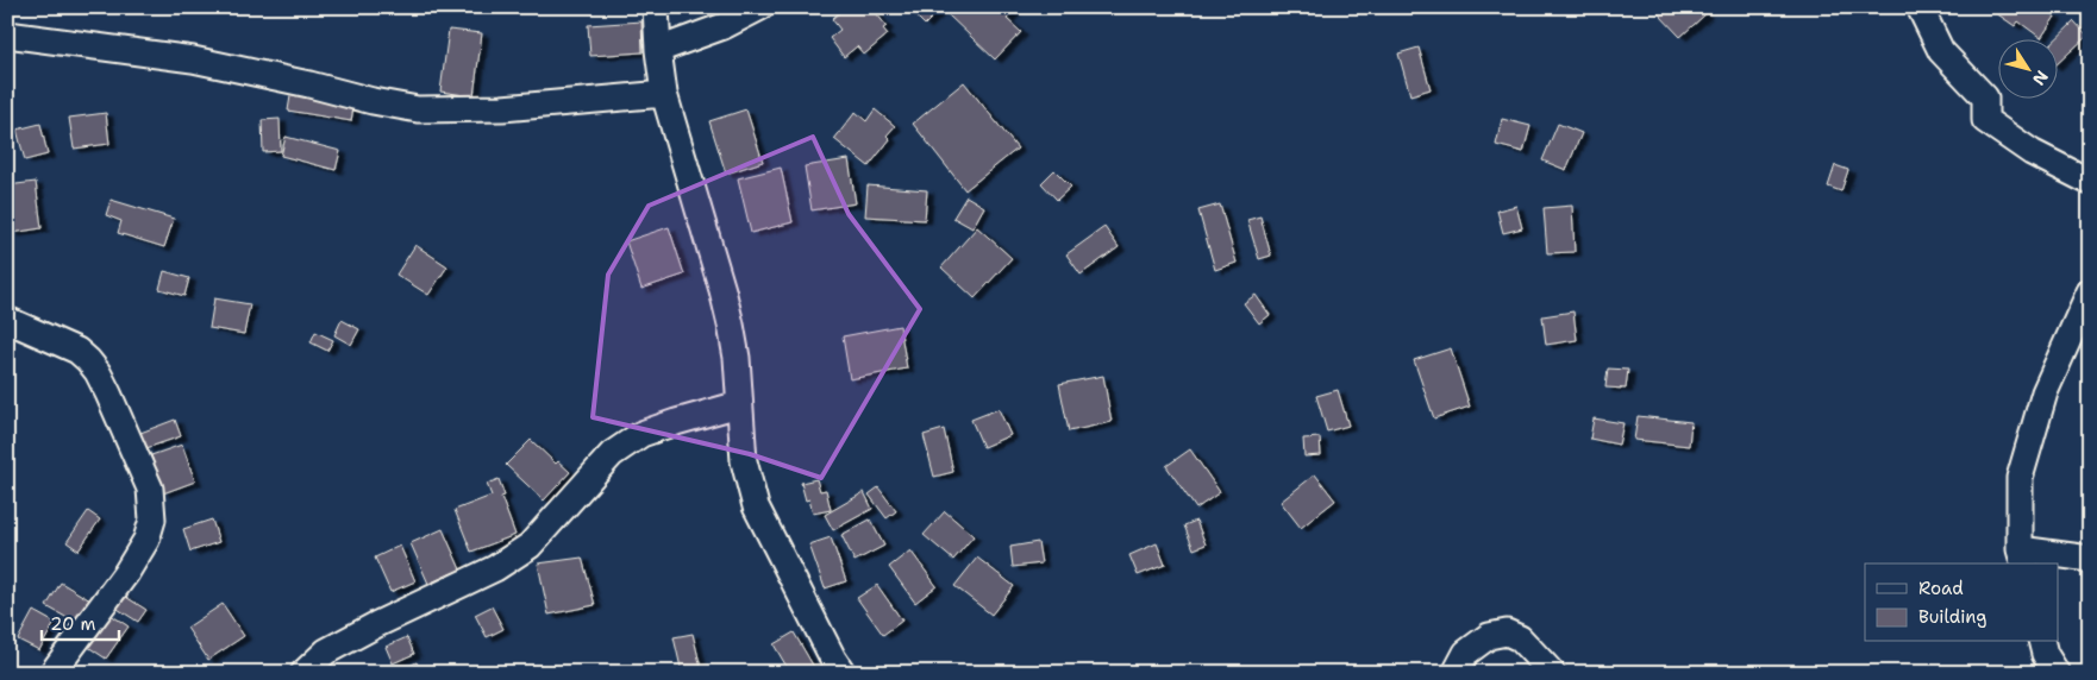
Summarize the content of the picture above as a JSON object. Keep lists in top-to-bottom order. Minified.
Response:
{"legend":["Road","Building"],"scale_bar":"20 m","north":"bottom right"}
